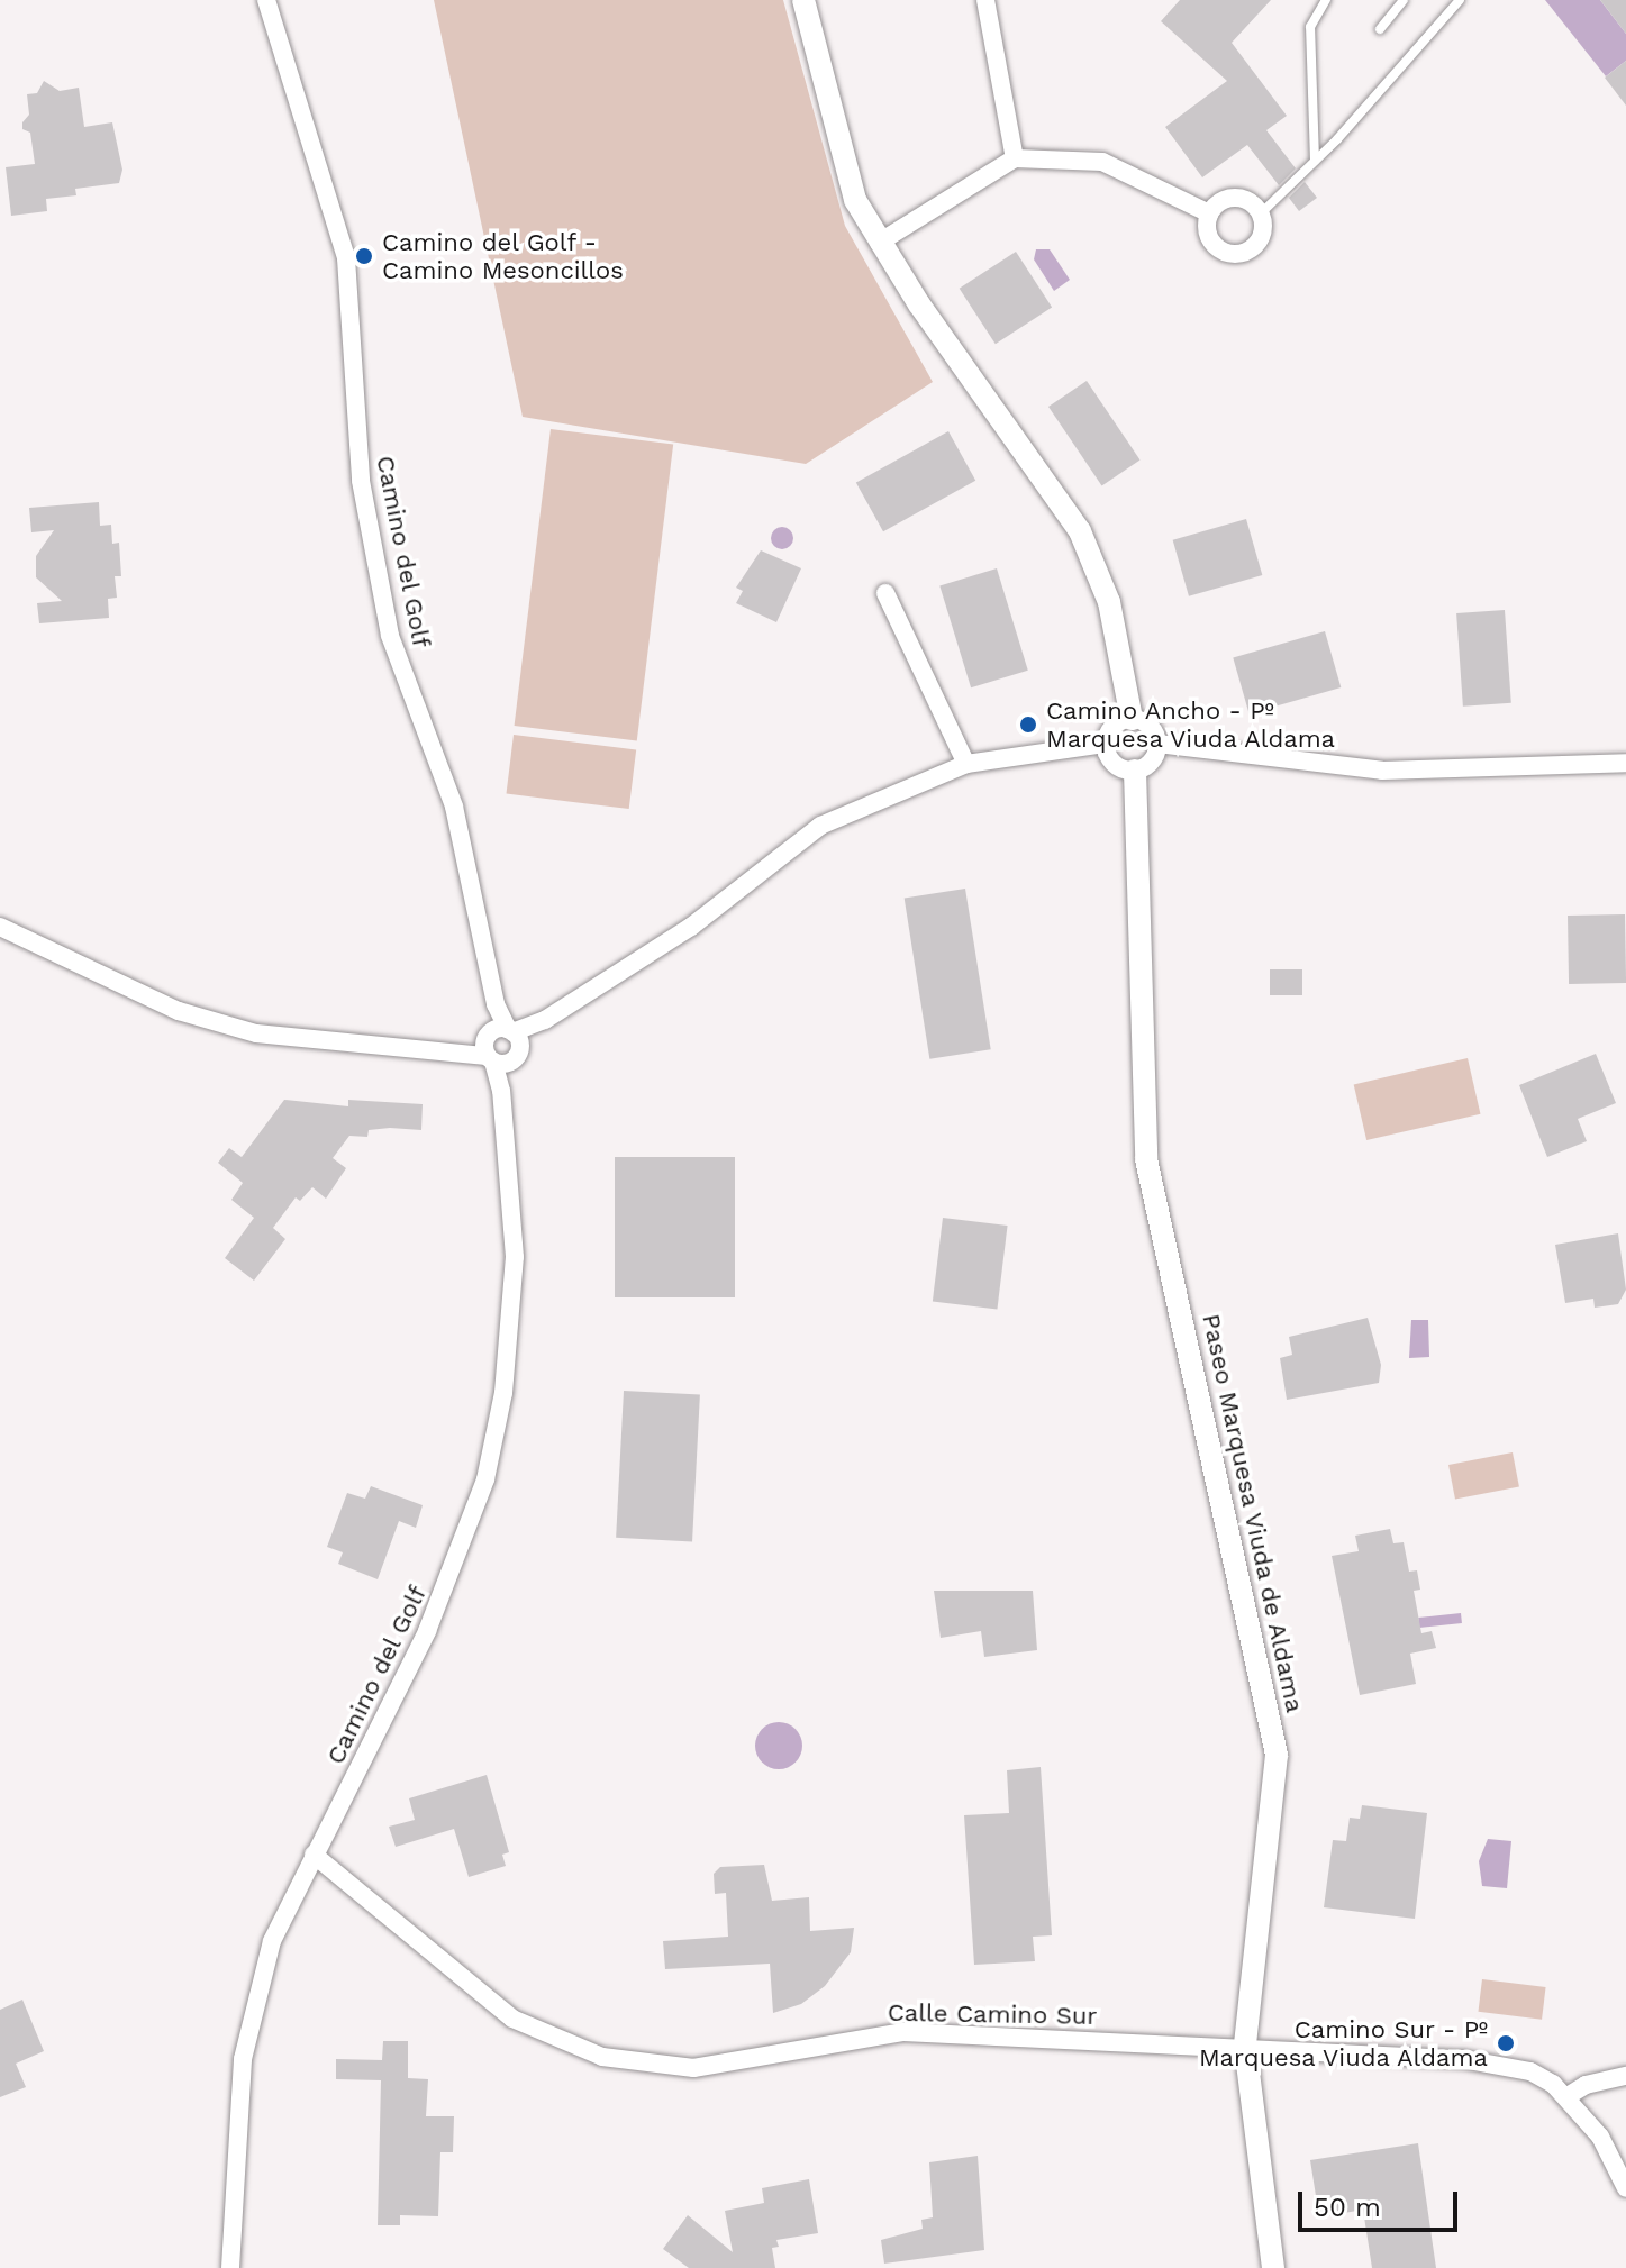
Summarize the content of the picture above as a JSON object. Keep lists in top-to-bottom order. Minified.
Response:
{"streets":{"street":["Camino del Golf","Paseo Marquesa Viuda de Aldama","Calle Camino Sur"]},"crossings":[["Camino del Golf","Calle Camino Sur"],["Paseo Marquesa Viuda de Aldama","Calle Camino Sur"]],"places":["Camino del Golf - Camino Mesoncillos","Camino Ancho - Pº Marquesa Viuda Aldama","Camino Sur - Pº Marquesa Viuda Aldama"],"scale_bar":"50 m"}
